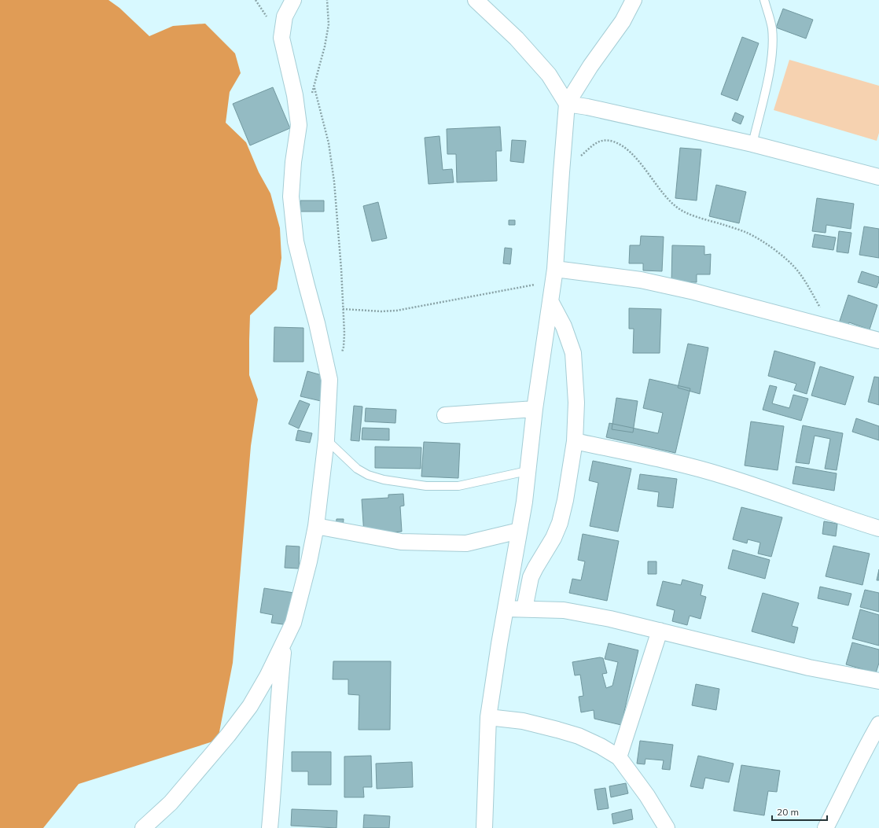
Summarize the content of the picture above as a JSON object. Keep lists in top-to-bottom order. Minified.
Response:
{"scale_bar":"20 m"}
